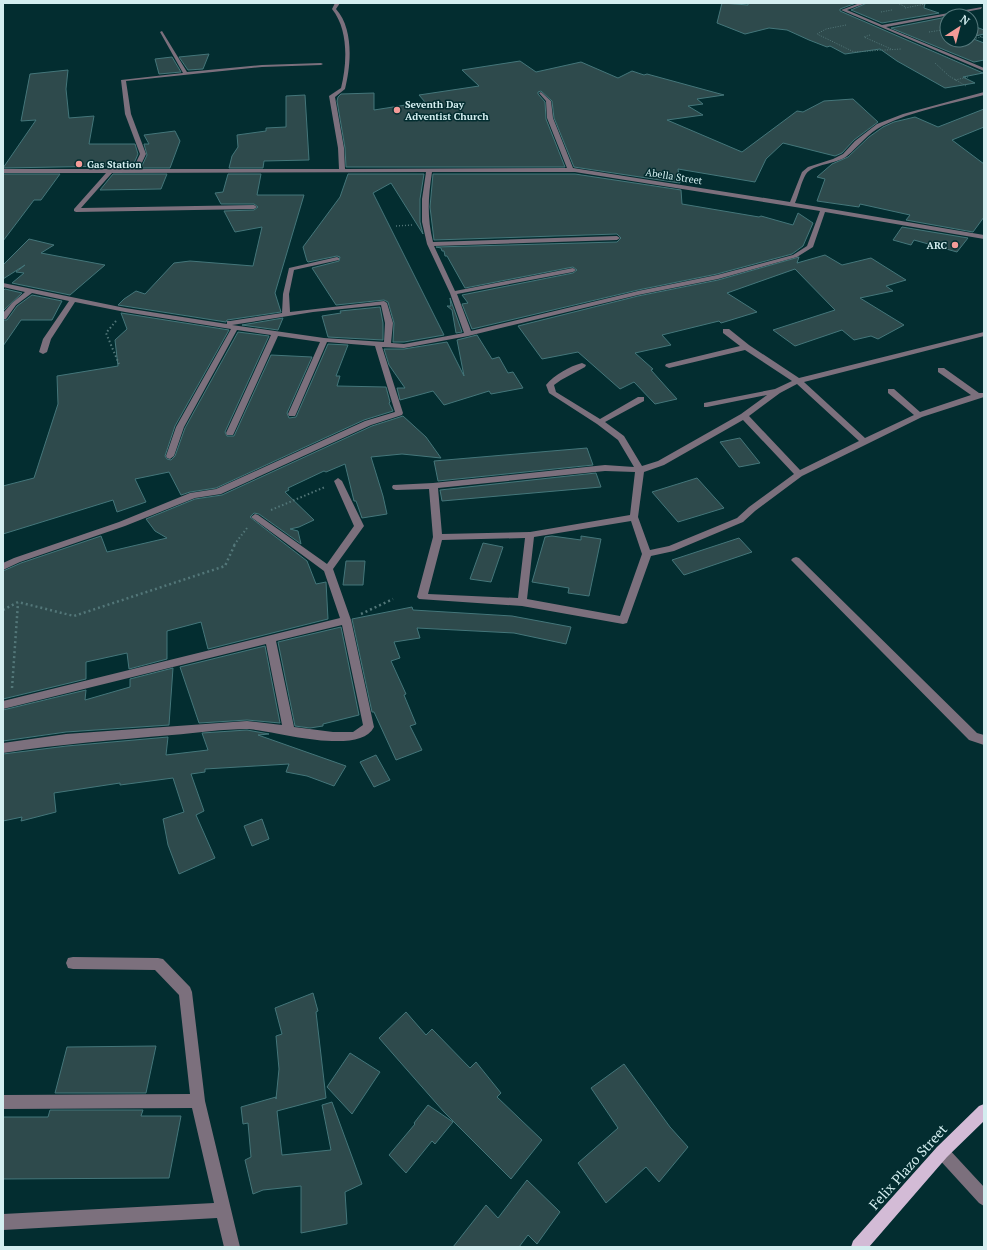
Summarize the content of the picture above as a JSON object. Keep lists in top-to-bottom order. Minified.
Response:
{"streets":{"main road":["Felix Plazo Street"],"street":["Abella Street"]},"places":["Seventh Day Adventist Church","Gas Station","ARC"],"north":"top right"}
